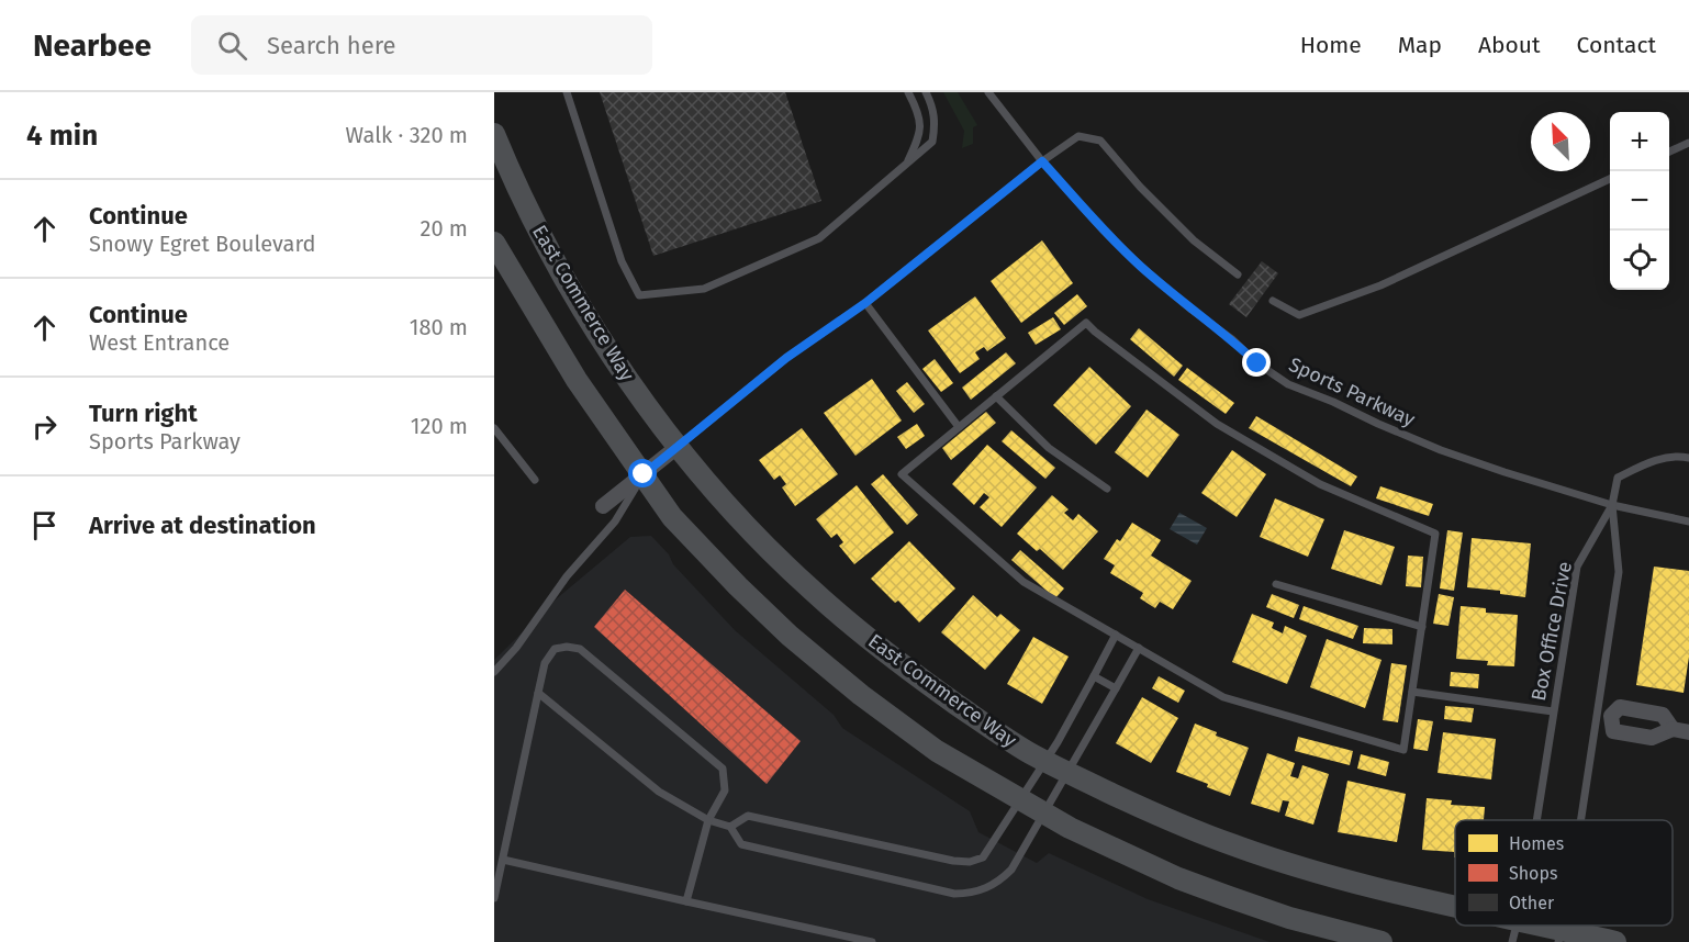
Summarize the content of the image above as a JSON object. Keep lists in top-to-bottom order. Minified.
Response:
{"streets":{"main road":["East Commerce Way"],"lane":["Sports Parkway","Box Office Drive"]},"crossings":[["Sports Parkway","Box Office Drive"]],"legend":["Homes","Shops","Other"],"north":"top left","page":{"header":"Nearbee","search":"Search here","nav":["Home","Map","About","Contact"],"heading":["4 min","Walk · 320 m"],"map_buttons":["+","−"],"list":[["Continue","Snowy Egret Boulevard","20 m"],["Continue","West Entrance","180 m"],["Turn right","Sports Parkway","120 m"],"Arrive at destination"]}}
